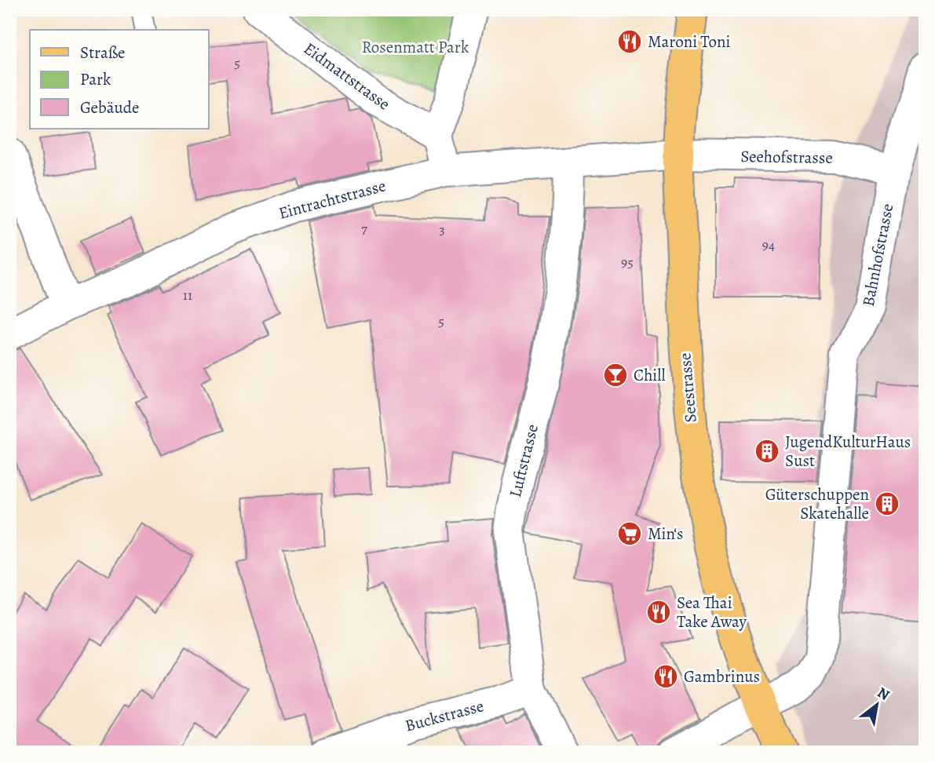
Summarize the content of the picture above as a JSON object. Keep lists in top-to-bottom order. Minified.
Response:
{"streets":{"main road":["Seestrasse"],"street":["Eidmattstrasse","Seehofstrasse","Eintrachtstrasse","Bahnhofstrasse","Luftstrasse","Buckstrasse"]},"crossings":[["Seehofstrasse","Eintrachtstrasse"],["Seehofstrasse","Bahnhofstrasse"],["Seehofstrasse","Seestrasse"],["Eintrachtstrasse","Seestrasse"],["Eintrachtstrasse","Luftstrasse"],["Bahnhofstrasse","Seestrasse"],["Luftstrasse","Buckstrasse"]],"parks":["Rosenmatt Park"],"places":{"restaurant":["Maroni Toni","Sea Thai Take Away","Gambrinus"],"bar":["Chill"],"building":["JugendKulturHaus Sust","Güterschuppen Skatehalle"],"supermarket":["Min‘s"]},"house_numbers":["5","7","3","94","95","11","5"],"legend":["Straße","Park","Gebäude"],"north":"top right"}
